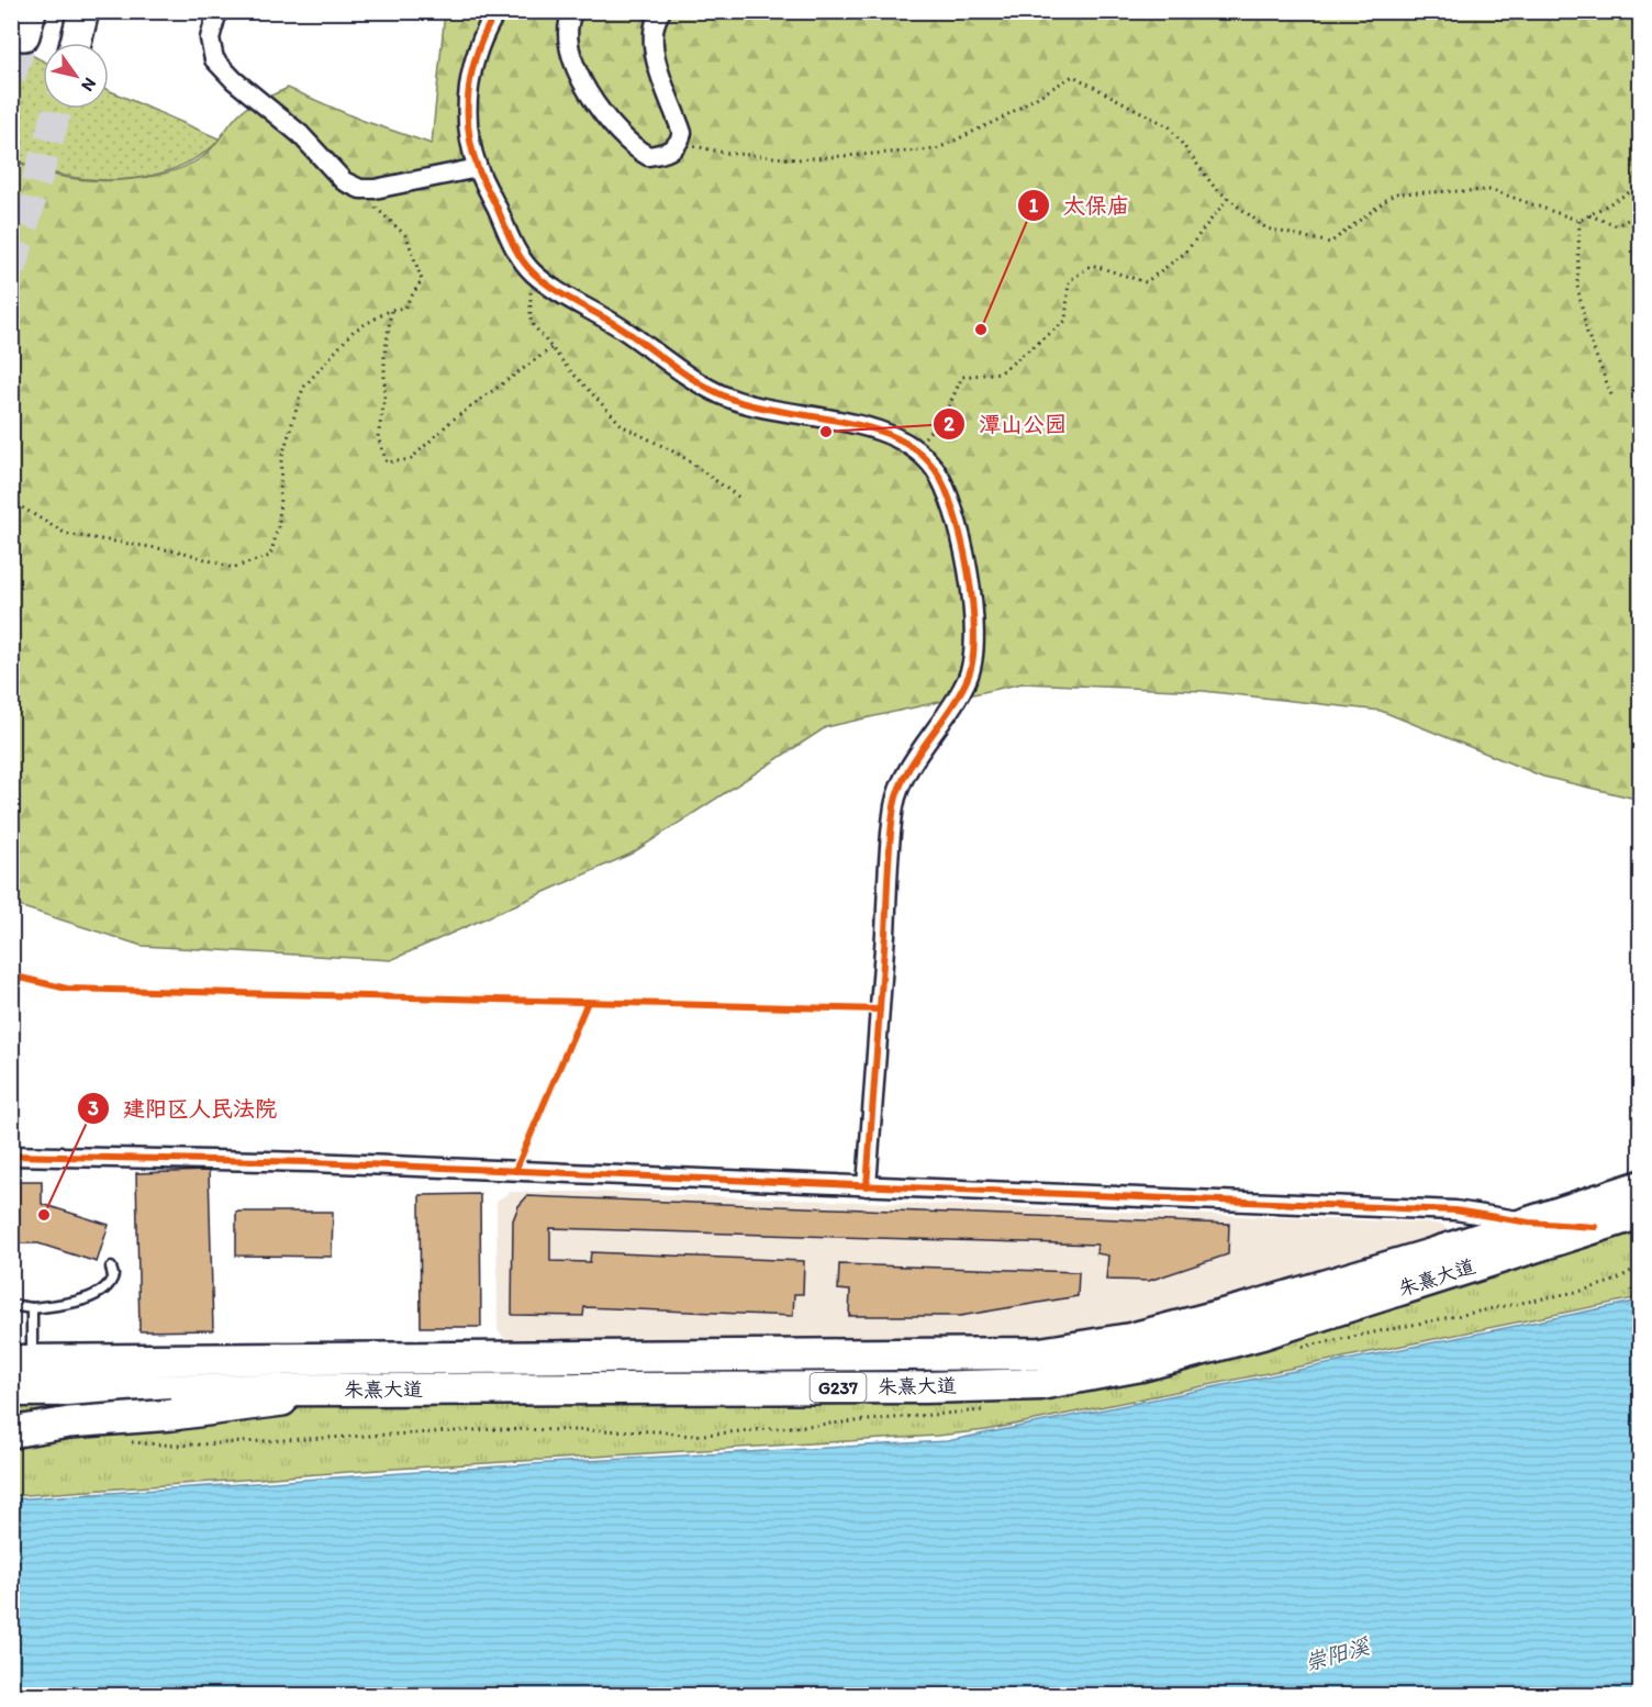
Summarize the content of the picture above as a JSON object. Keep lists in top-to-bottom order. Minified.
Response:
{"streets":{"highway":["朱熹大道","G237"]},"water":["崇阳溪"],"places":["太保庙","潭山公园","建阳区人民法院"],"north":"bottom right"}
